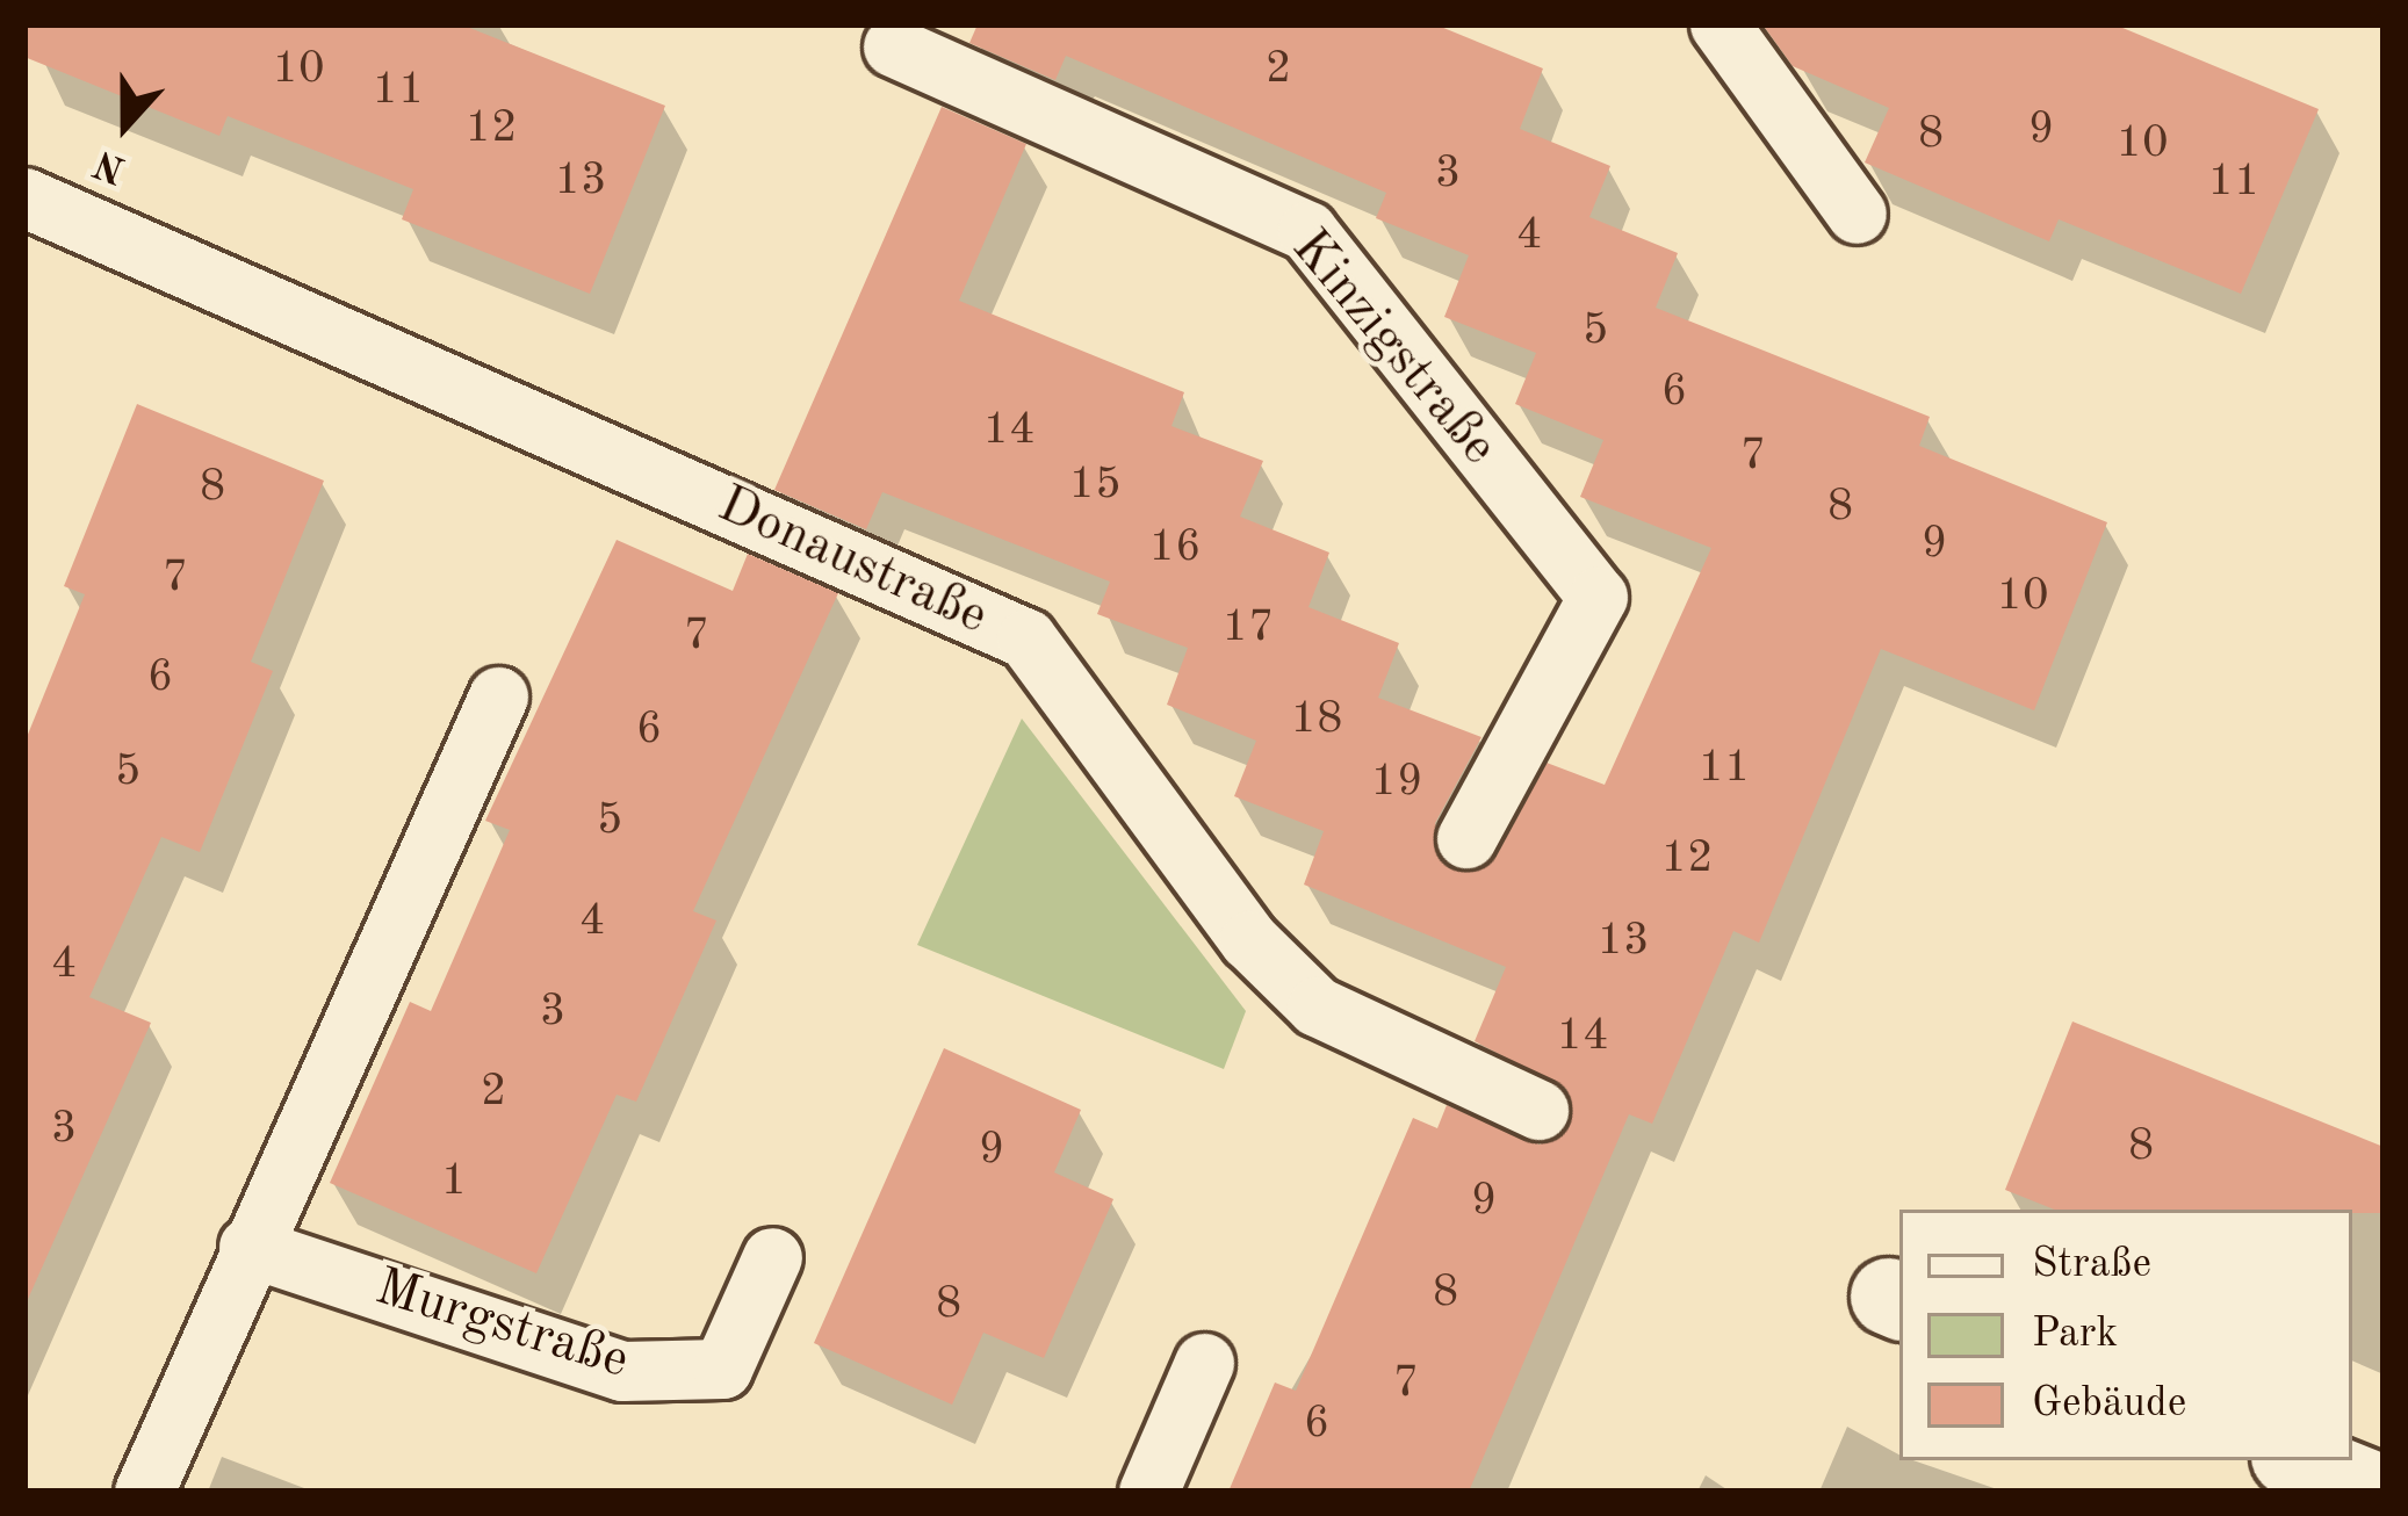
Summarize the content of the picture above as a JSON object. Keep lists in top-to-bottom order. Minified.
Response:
{"streets":{"lane":["Kinzigstraße","Donaustraße","Murgstraße"]},"house_numbers":["10","2","11","12","9","8","10","3","13","11","4","5","6","14","7","15","8","8","9","16","7","10","17","7","6","18","6","11","5","19","5","12","4","13","4","3","14","2","3","8","9","1","9","8","8","7","6"],"legend":["Straße","Park","Gebäude"],"north":"bottom"}
